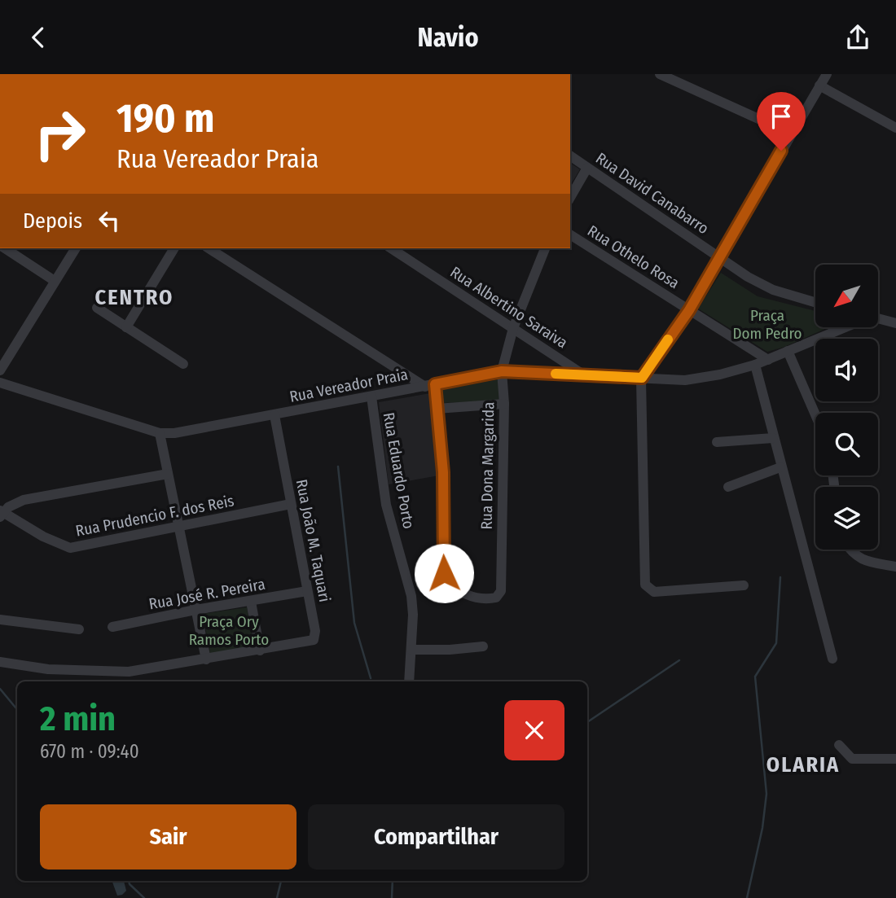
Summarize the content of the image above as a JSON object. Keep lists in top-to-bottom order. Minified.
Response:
{"streets":{"street":["Rua David Canabarro","Rua Othelo Rosa","Rua Albertino Saraiva","Rua Vereador Praia","Rua Dona Margarida","Rua Eduardo Porto","Rua Prudencio F. dos Reis","Rua João M. Taquari","Rua José R. Pereira"]},"crossings":[["Rua Othelo Rosa","Rua Vereador Praia"],["Rua Albertino Saraiva","Rua Vereador Praia"],["Rua Albertino Saraiva","Rua Dona Margarida"],["Rua Vereador Praia","Rua Dona Margarida"],["Rua Vereador Praia","Rua Eduardo Porto"],["Rua Vereador Praia","Rua João M. Taquari"],["Rua Prudencio F. dos Reis","Rua João M. Taquari"],["Rua João M. Taquari","Rua José R. Pereira"]],"districts":["CENTRO","OLARIA"],"parks":["Praça Dom Pedro","Praça Ory Ramos Porto"],"north":"bottom left","page":{"header":"Navio","turn":["190 m","Rua Vereador Praia"],"then":"Depois","heading":["2 min","670 m · 09:40"],"buttons":["Sair","Compartilhar"]}}
